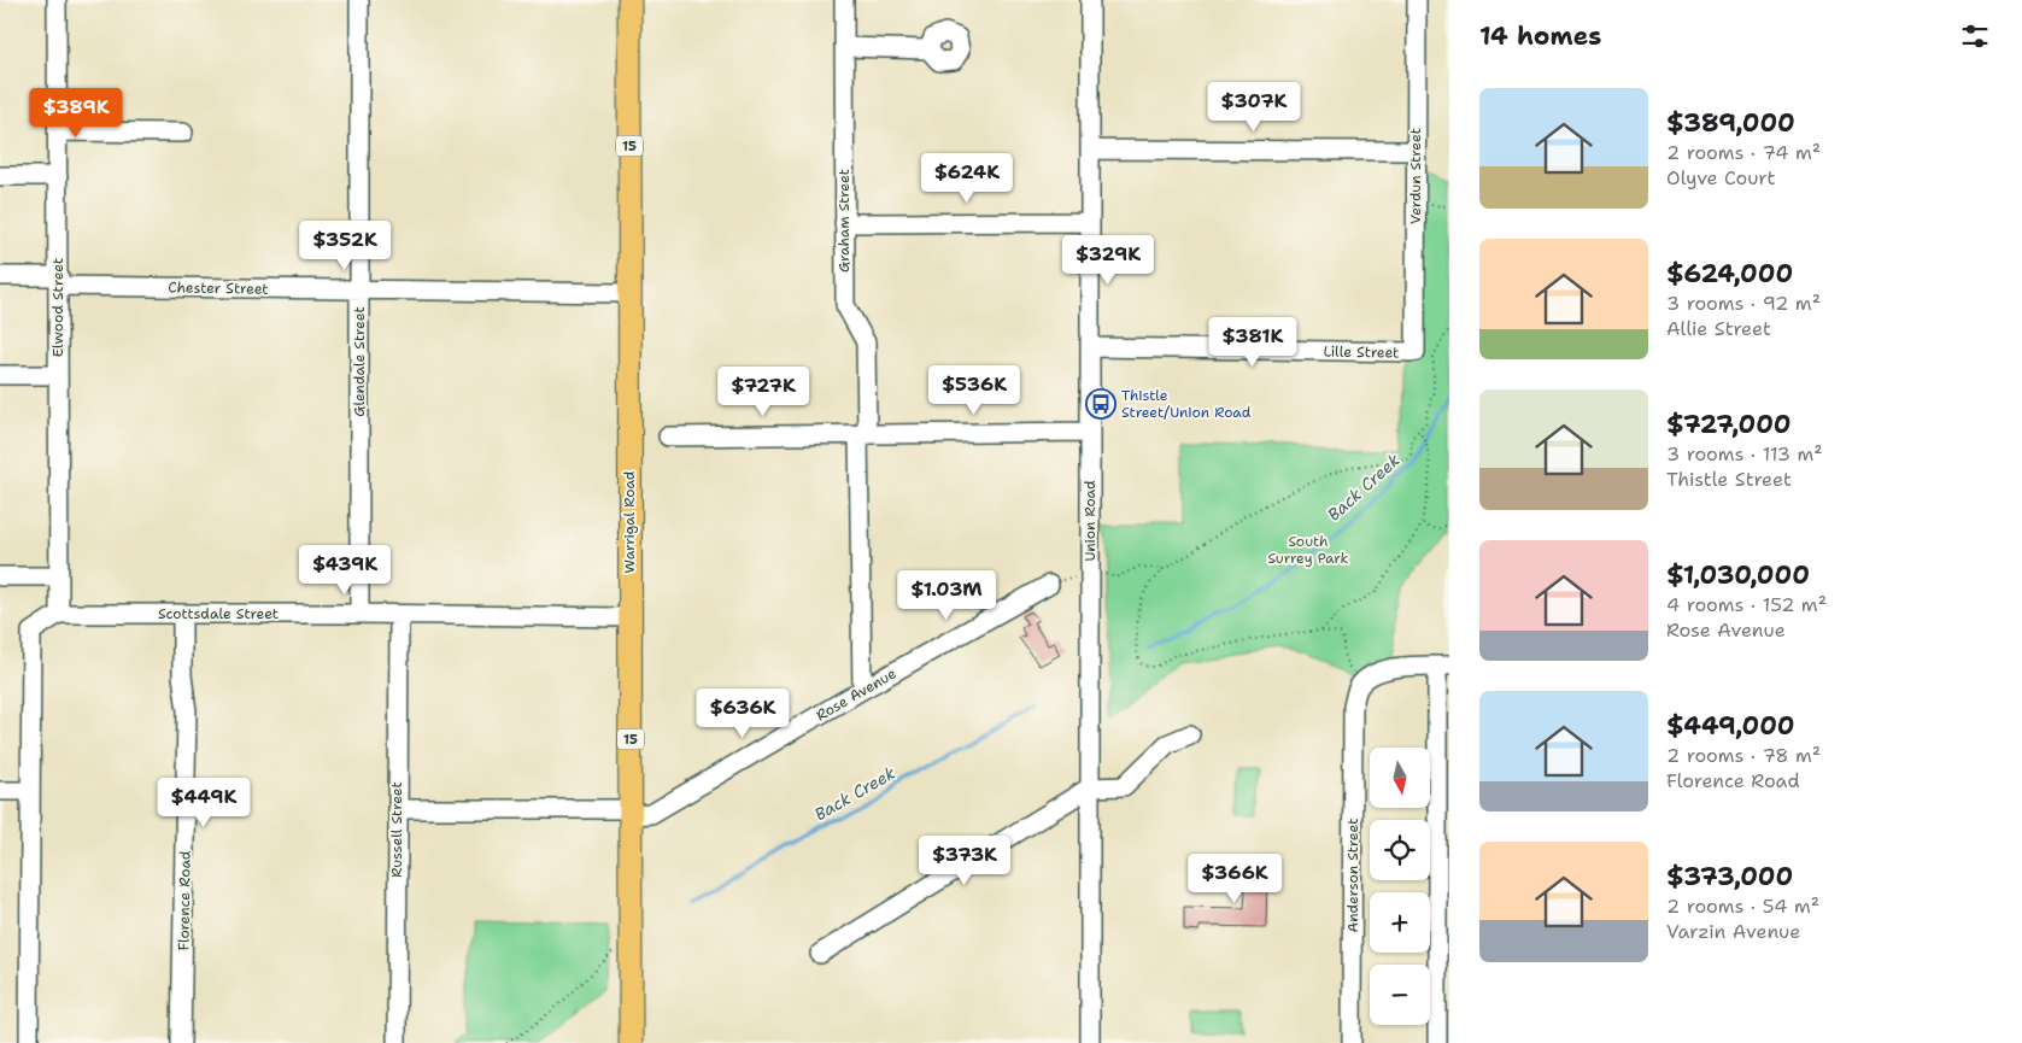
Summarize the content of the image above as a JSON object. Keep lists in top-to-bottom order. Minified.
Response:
{"streets":{"main road":["15","Warrigal Road"],"street":["Verdun Street","Graham Street","Chester Street","Elwood Street","Lille Street","Glendale Street","Union Road","Scottsdale Street","Rose Avenue","Russell Street","Anderson Street","Florence Road"]},"crossings":[["Verdun Street","Lille Street"],["Graham Street","Rose Avenue"],["Chester Street","Elwood Street"],["Chester Street","Glendale Street"],["Chester Street","Warrigal Road"],["Elwood Street","Scottsdale Street"],["Lille Street","Union Road"],["Glendale Street","Scottsdale Street"],["Warrigal Road","Scottsdale Street"],["Warrigal Road","Rose Avenue"],["Scottsdale Street","Russell Street"],["Scottsdale Street","Florence Road"],["Rose Avenue","Russell Street"]],"water":["Back Creek"],"parks":["South Surrey Park"],"places":{"bus stop":["Thistle Street/Union Road"]},"north":"bottom","page":{"heading":"14 homes","list":[{"name":"$389,000","note":"2 rooms · 74 m² · Olyve Court"},{"name":"$624,000","note":"3 rooms · 92 m² · Allie Street"},{"name":"$727,000","note":"3 rooms · 113 m² · Thistle Street"},{"name":"$1,030,000","note":"4 rooms · 152 m² · Rose Avenue"},{"name":"$449,000","note":"2 rooms · 78 m² · Florence Road"},{"name":"$373,000","note":"2 rooms · 54 m² · Varzin Avenue"}],"price":["$307K","$389K","$624K","$352K","$329K","$381K","$536K","$727K","$439K","$1.03M","$636K","$449K","$373K","$366K"],"map_buttons":["+","−"]}}
